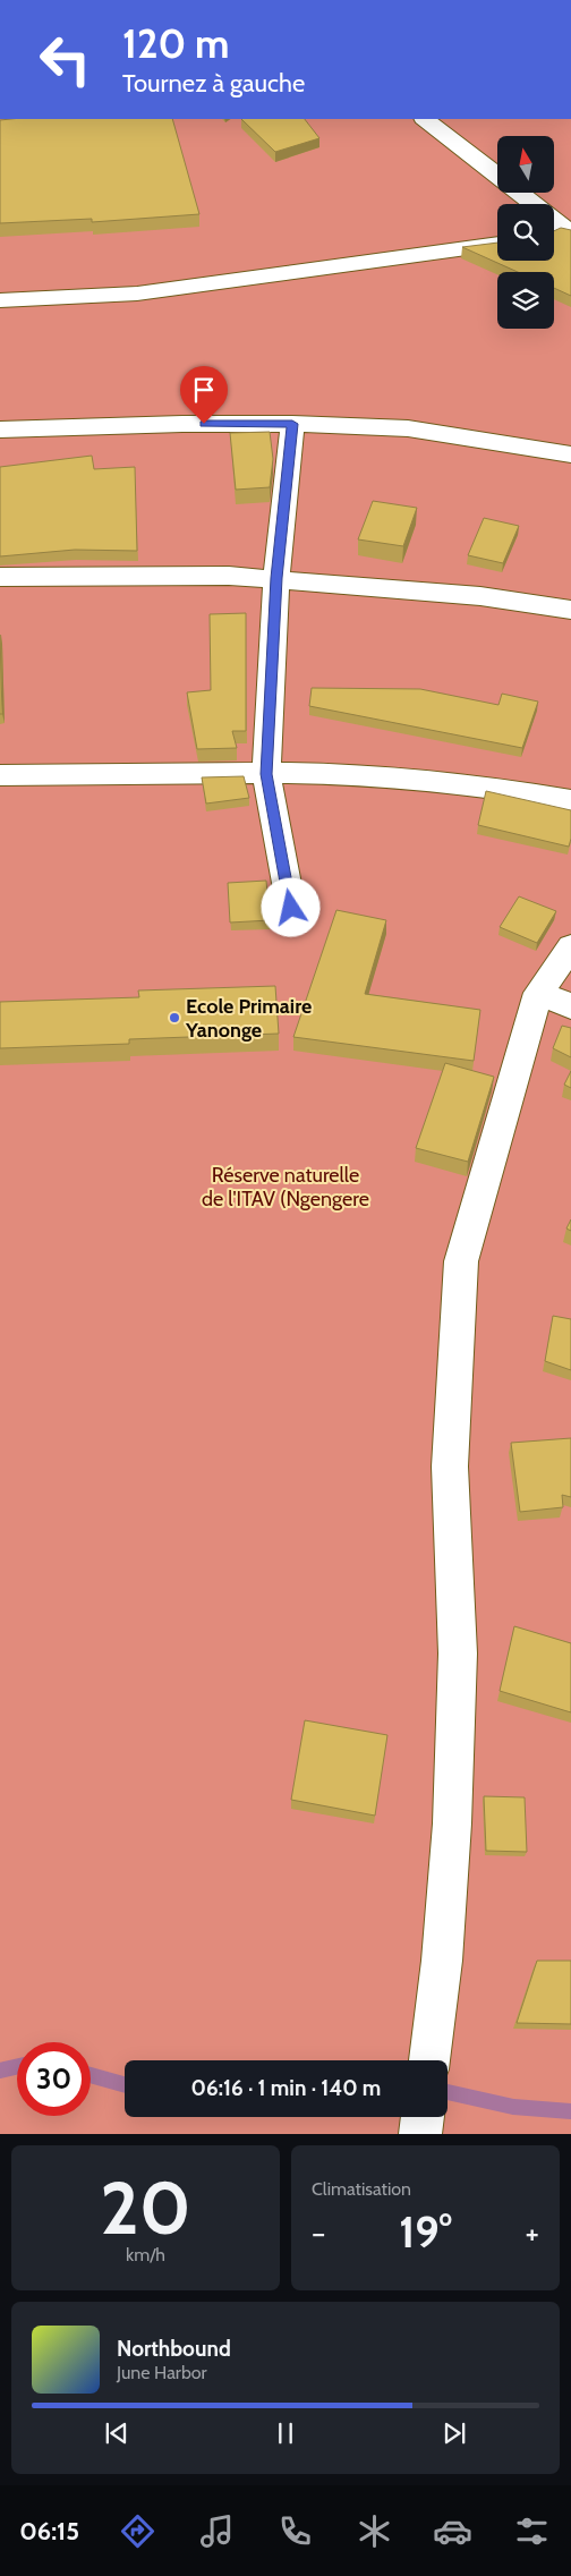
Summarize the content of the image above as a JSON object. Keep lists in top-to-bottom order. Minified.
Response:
{"parks":["Réserve naturelle de l'ITAV (Ngengere"],"places":["Ecole Primaire Yanonge"],"north":"top","page":{"turn":["120 m","Tournez à gauche"],"limit":"30","trip":"06:16 · 1 min · 140 m","tile":[["20","km/h"],"Climatisation"],"heat":["−","19°","+"],"song":["Northbound","June Harbor"],"tabs":"06:15"}}
